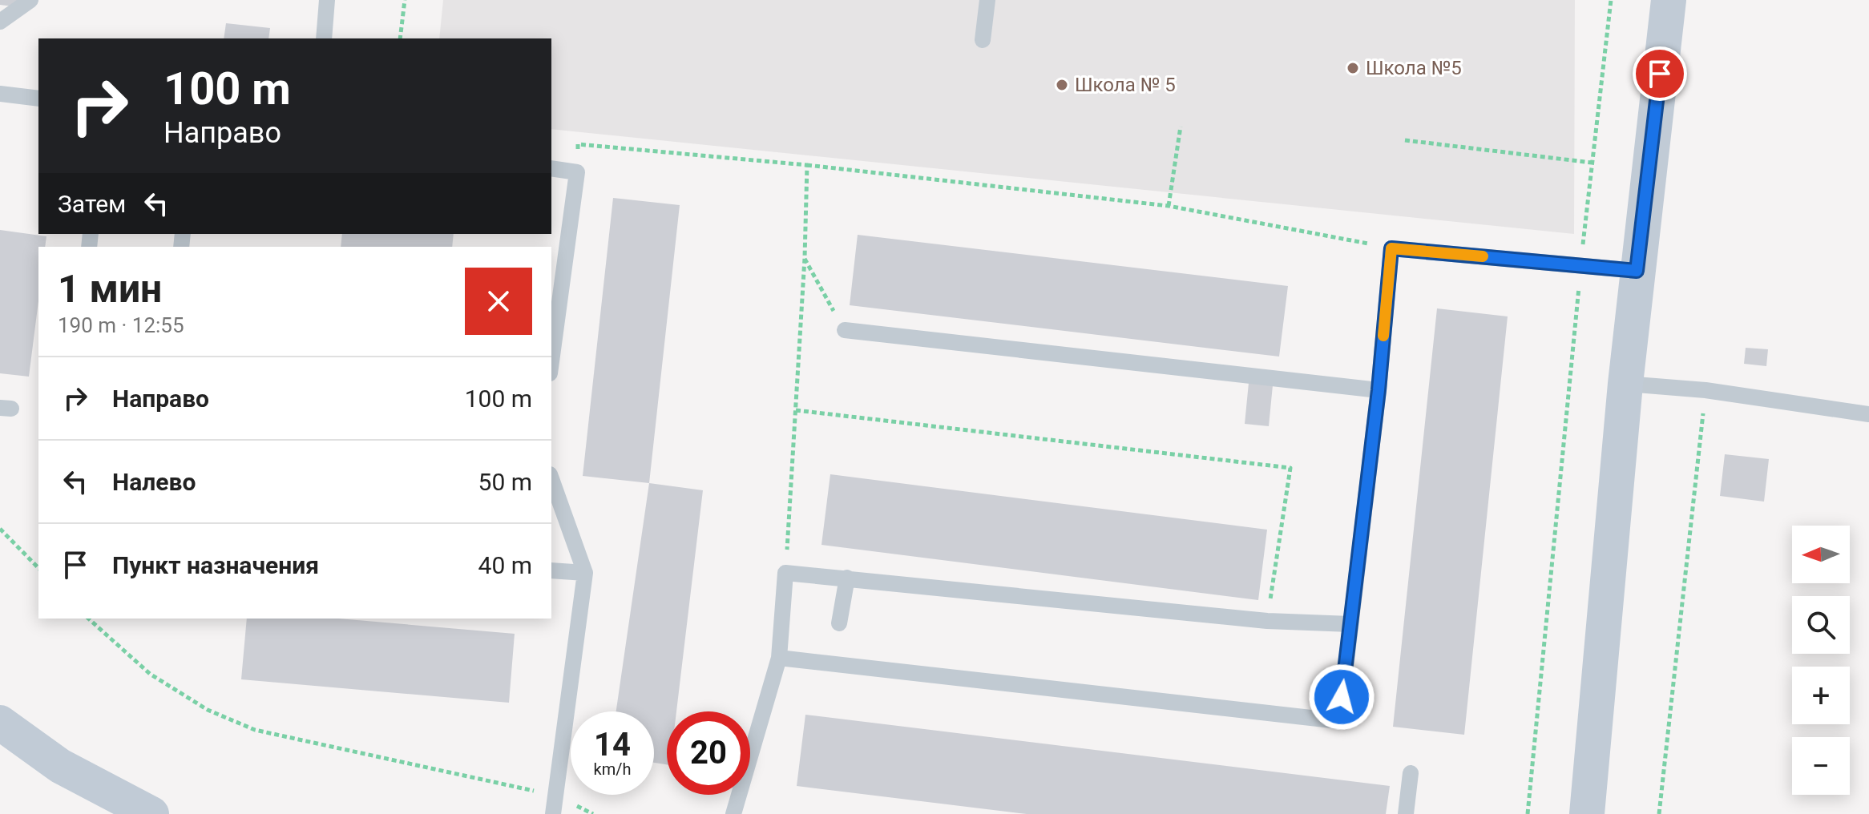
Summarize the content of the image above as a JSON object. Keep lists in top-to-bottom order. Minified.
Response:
{"places":["Школа №5","Школа № 5"],"north":"left","page":{"turn":["100 m","Направо"],"then":"Затем","heading":["1 мин","190 m · 12:55"],"list":[{"name":"Направо","value":"100 m"},{"name":"Налево","value":"50 m"},{"name":"Пункт назначения","value":"40 m"}],"map_buttons":["+","−"],"speed":"14 km/h","limit":"20"}}
